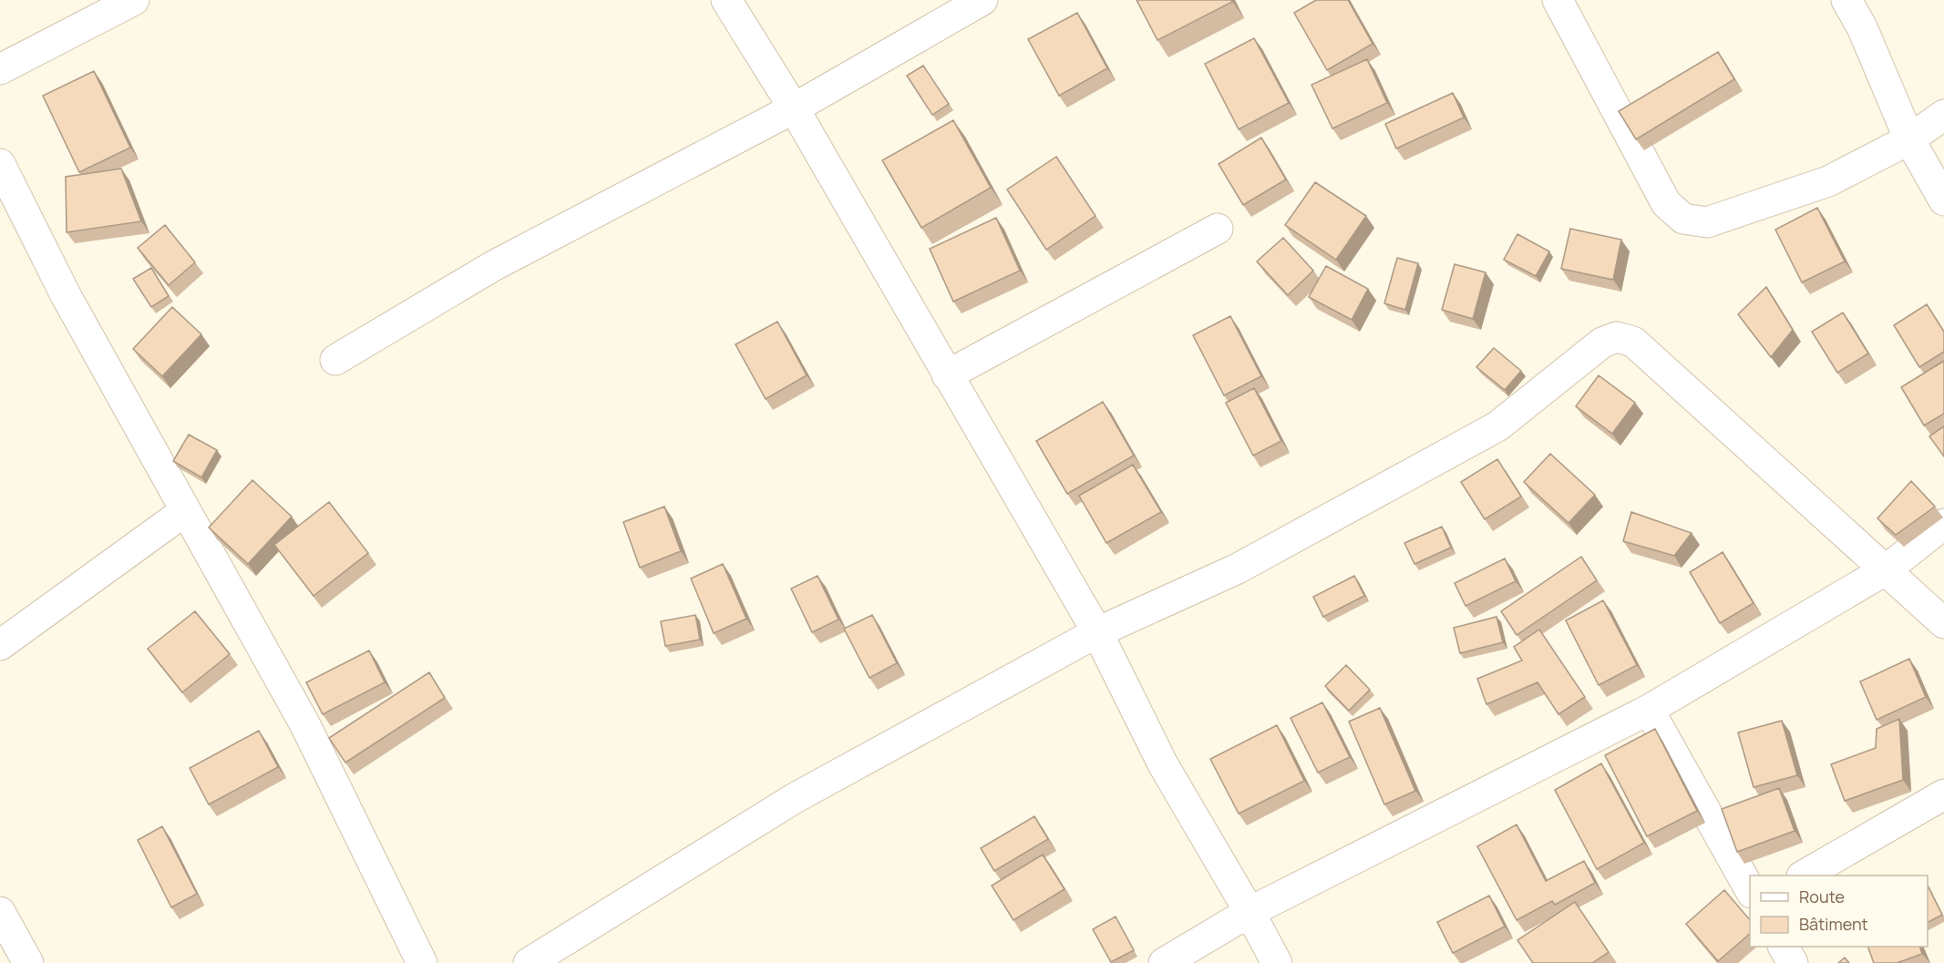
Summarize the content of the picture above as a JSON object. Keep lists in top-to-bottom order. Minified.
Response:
{"legend":["Route","Bâtiment"]}
